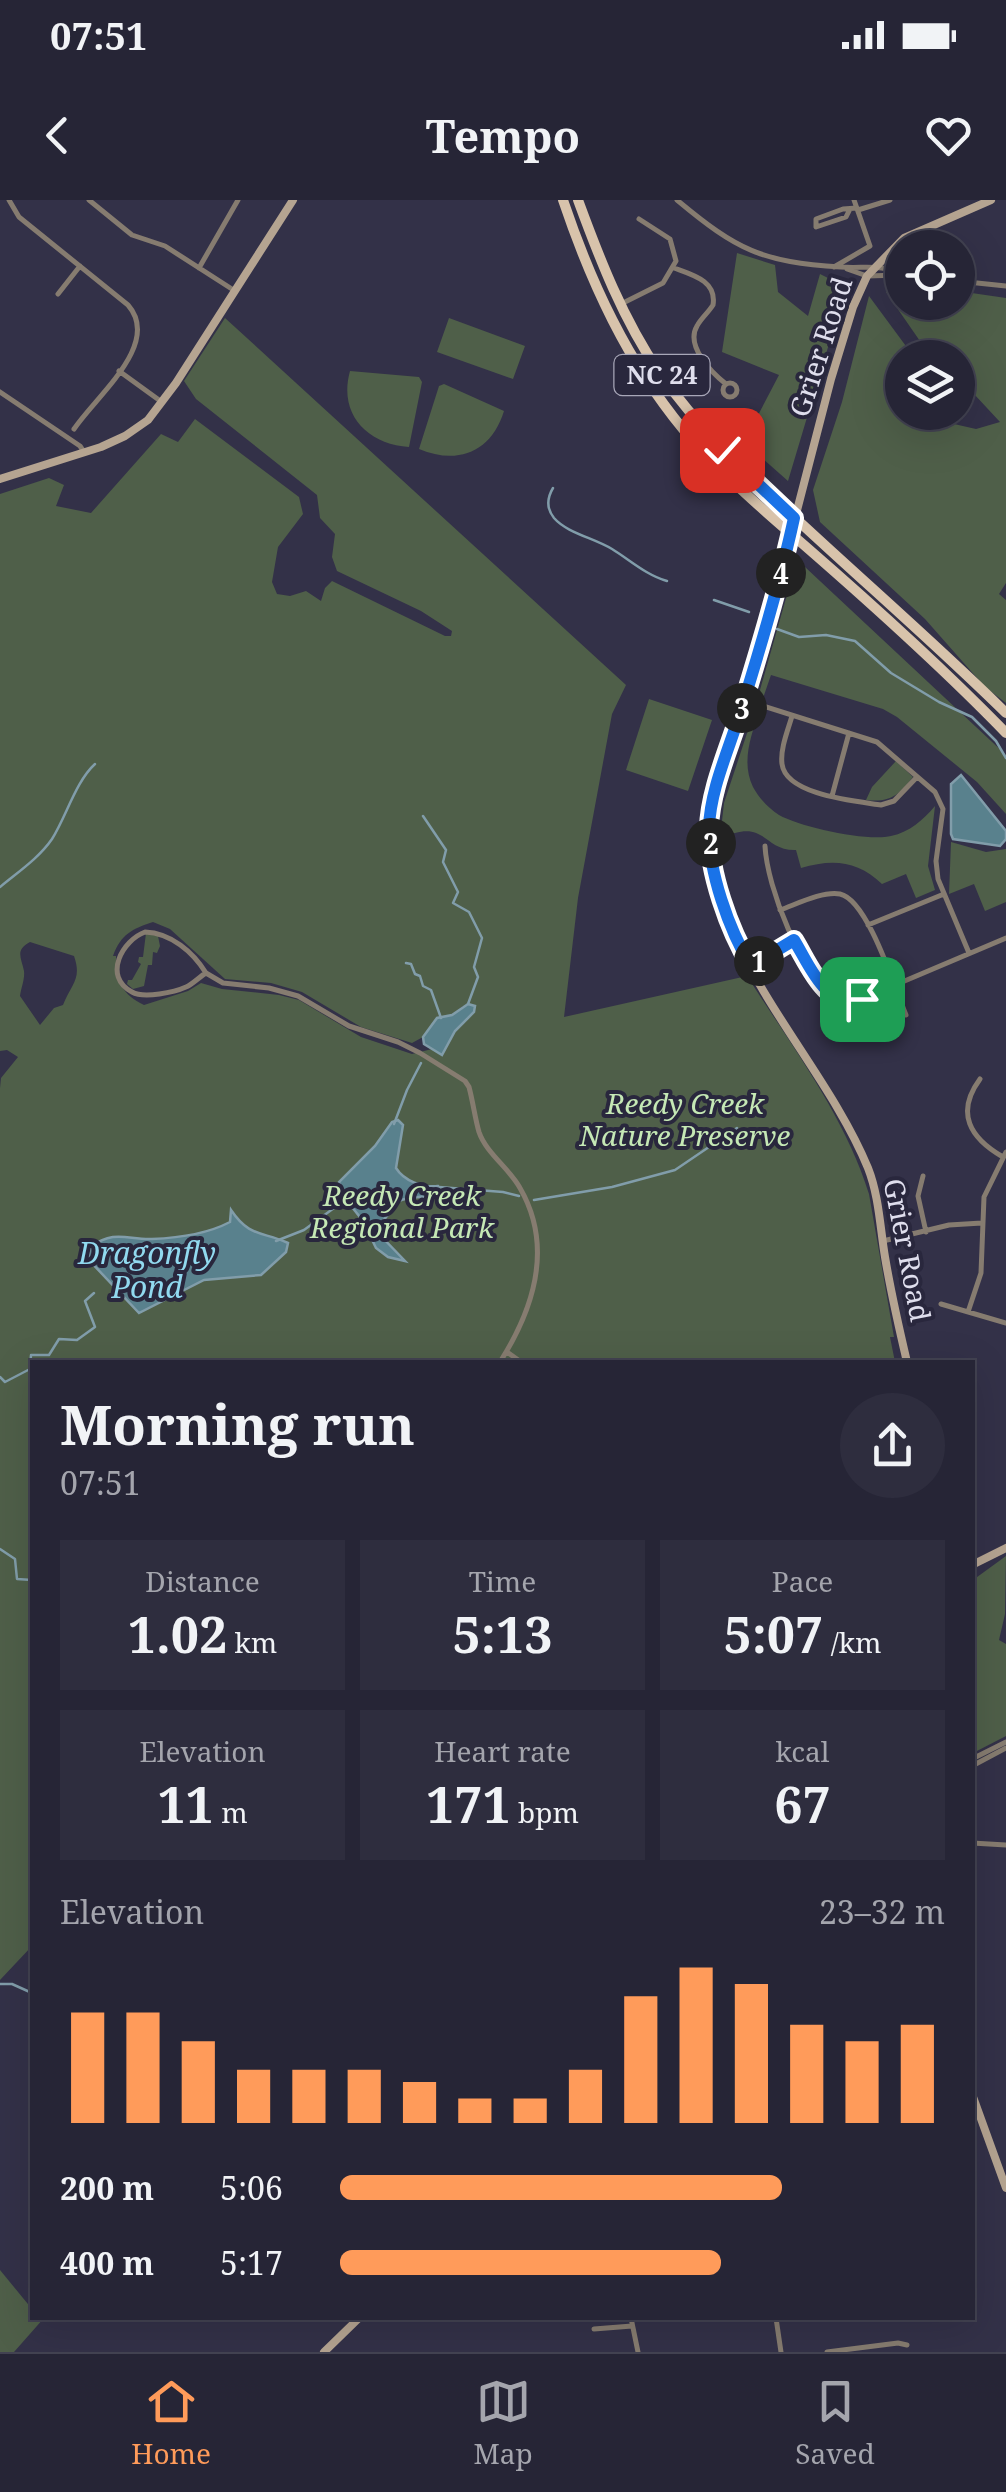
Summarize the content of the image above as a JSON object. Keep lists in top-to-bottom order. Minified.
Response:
{"streets":{"main road":["NC 24"],"street":["Grier Road"]},"crossings":[["Grier Road","NC 24"]],"water":["Dragonfly Pond"],"parks":["Reedy Creek Nature Preserve","Reedy Creek Regional Park"],"page":{"status":"07:51","header":"Tempo","pins":["4","3","2","1"],"heading":["Morning run","07:51"],"stats":[["Distance","1.02 km"],["Time","5:13"],["Pace","5:07 /km"],["Elevation","11 m"],["Heart rate","171 bpm"],["kcal","67"]],"chart":["Elevation","23–32 m"],"list":[{"name":"200 m","note":"5:06"},{"name":"400 m","note":"5:17"}],"tabs":["Home","Map","Saved"]}}
